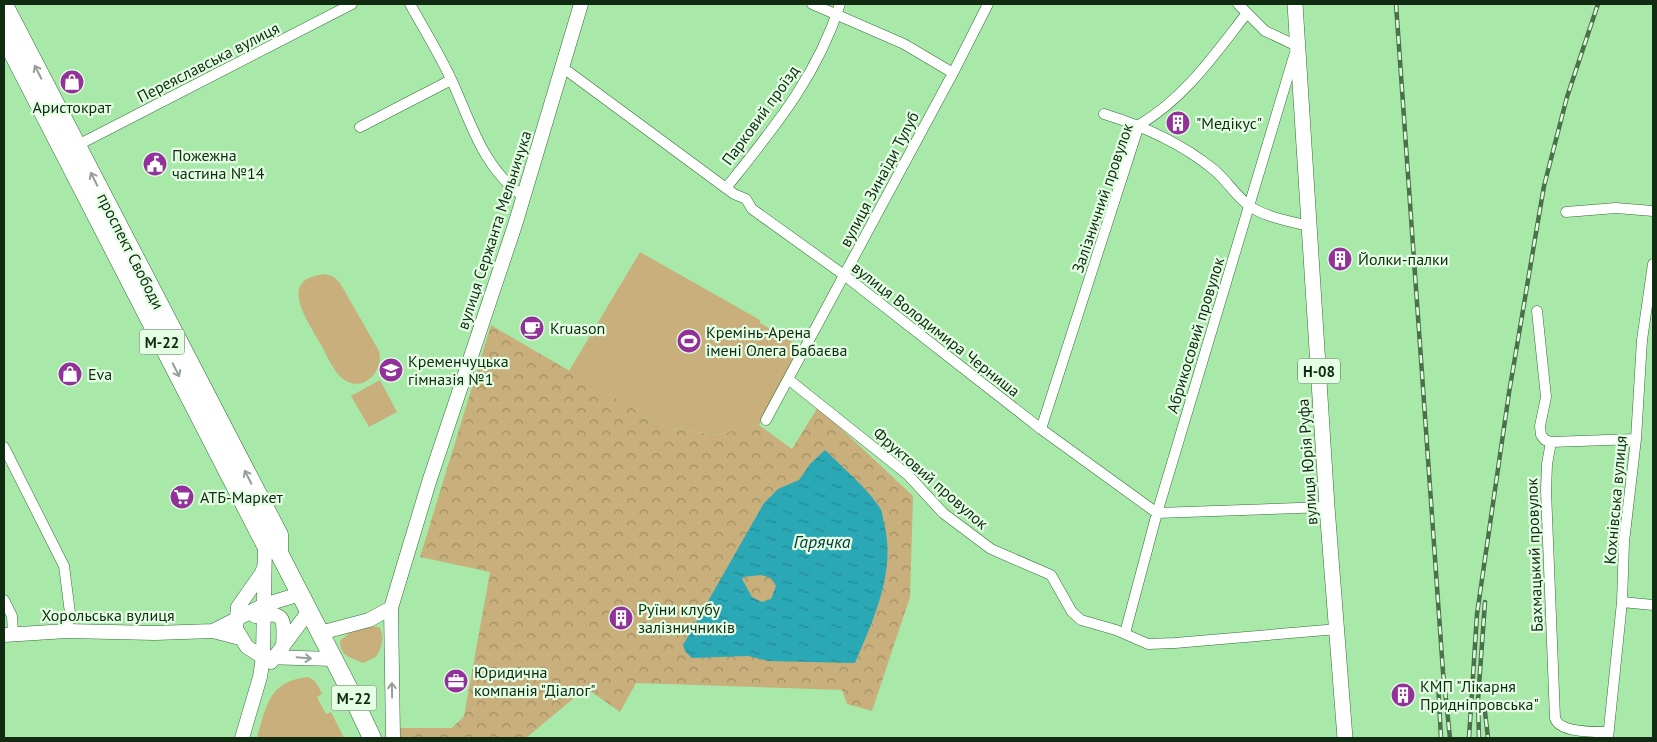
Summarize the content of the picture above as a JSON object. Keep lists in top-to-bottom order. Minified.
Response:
{"streets":{"highway":["проспект Свободи","М-22"],"main road":["Н-08","вулиця Юрія Руфа"],"street":["Переяславська вулиця","Парковий проїзд","вулиця Зинаїди Тулуб","Залізничний провулок","вулиця Сержанта Мельничука","вулиця Володимира Черниша","Абрикосовий провулок","Фруктовий провулок","Кохнівська вулиця","Бахмацький провулок","Хорольська вулиця"]},"crossings":[["Переяславська вулиця","проспект Свободи"],["Парковий проїзд","вулиця Володимира Черниша"],["вулиця Зинаїди Тулуб","вулиця Володимира Черниша"],["вулиця Зинаїди Тулуб","Фруктовий провулок"],["Залізничний провулок","вулиця Володимира Черниша"],["вулиця Сержанта Мельничука","вулиця Володимира Черниша"],["вулиця Володимира Черниша","Абрикосовий провулок"],["Абрикосовий провулок","вулиця Юрія Руфа"],["Абрикосовий провулок","Фруктовий провулок"],["вулиця Юрія Руфа","Фруктовий провулок"],["Кохнівська вулиця","Бахмацький провулок"]],"water":["Гарячка"],"places":{"shop":["Аристократ","Eva"],"building":["\"Медікус\"","Йолки-палки","Руїни клубу залізничників","КМП \"Лікарня Придніпровська\""],"public building":["Пожежна частина №14"],"cafe":["Kruason"],"sports":["Кремінь-Арена імені Олега Бабаєва"],"school or university":["Кременчуцька гімназія №1"],"supermarket":["АТБ-Маркет"],"office":["Юридична компанія \"Діалог\""]}}
